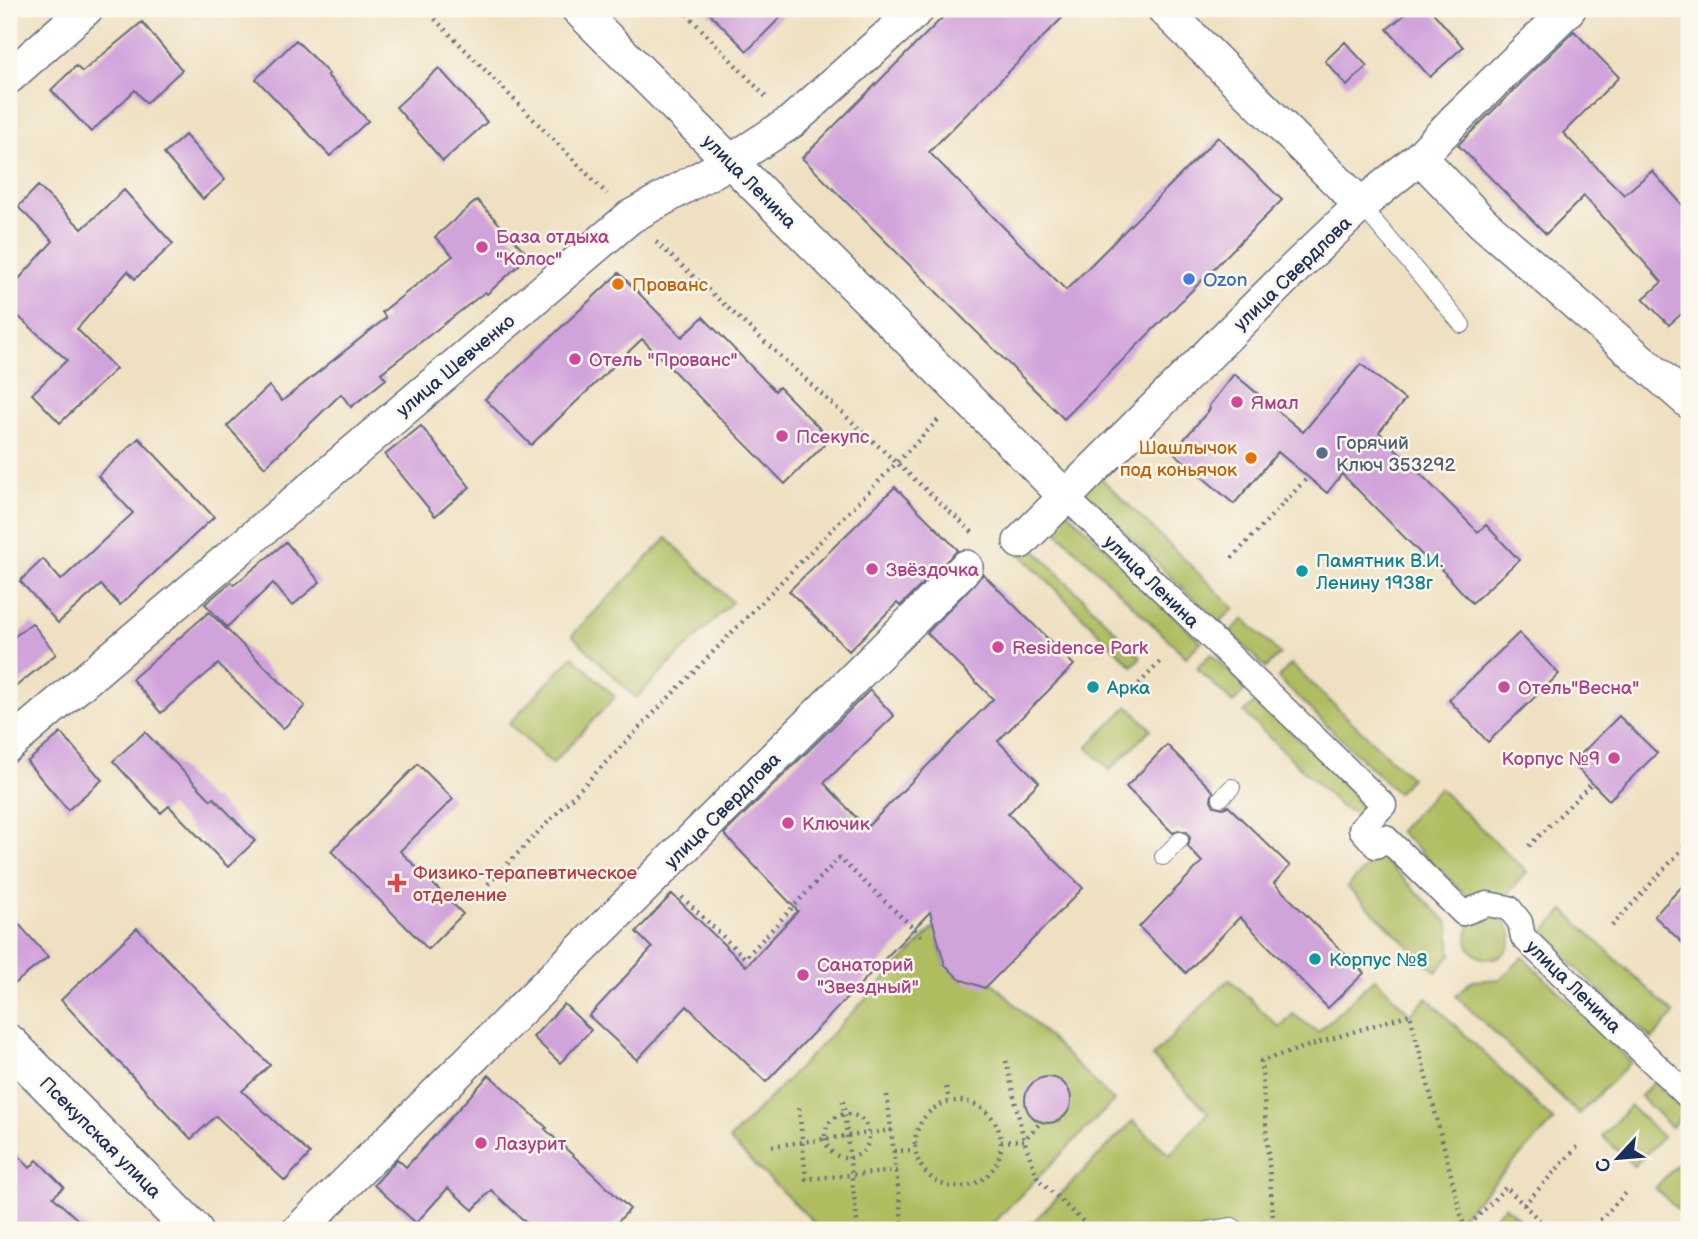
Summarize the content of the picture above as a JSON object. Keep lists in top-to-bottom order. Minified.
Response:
{"streets":{"street":["улица Ленина","улица Свердлова","улица Шевченко","Псекупская улица"]},"crossings":[["улица Ленина","улица Свердлова"],["улица Ленина","улица Шевченко"]],"places":{"other":["База отдыха \"Колос\"","Ozon","Прованс","Отель \"Прованс\"","Ямал","Псекупс","Горячий Ключ 353292","Шашлычок под коньячок","Звёздочка","Памятник В.И. Ленину 1938г","Residence Park","Арка","Отель\"Весна\"","Корпус №9","Ключик","Корпус №8","Санаторий \"Звездный\"","Лазурит"],"health":["Физико-терапевтическое отделение"]},"north":"bottom left"}
